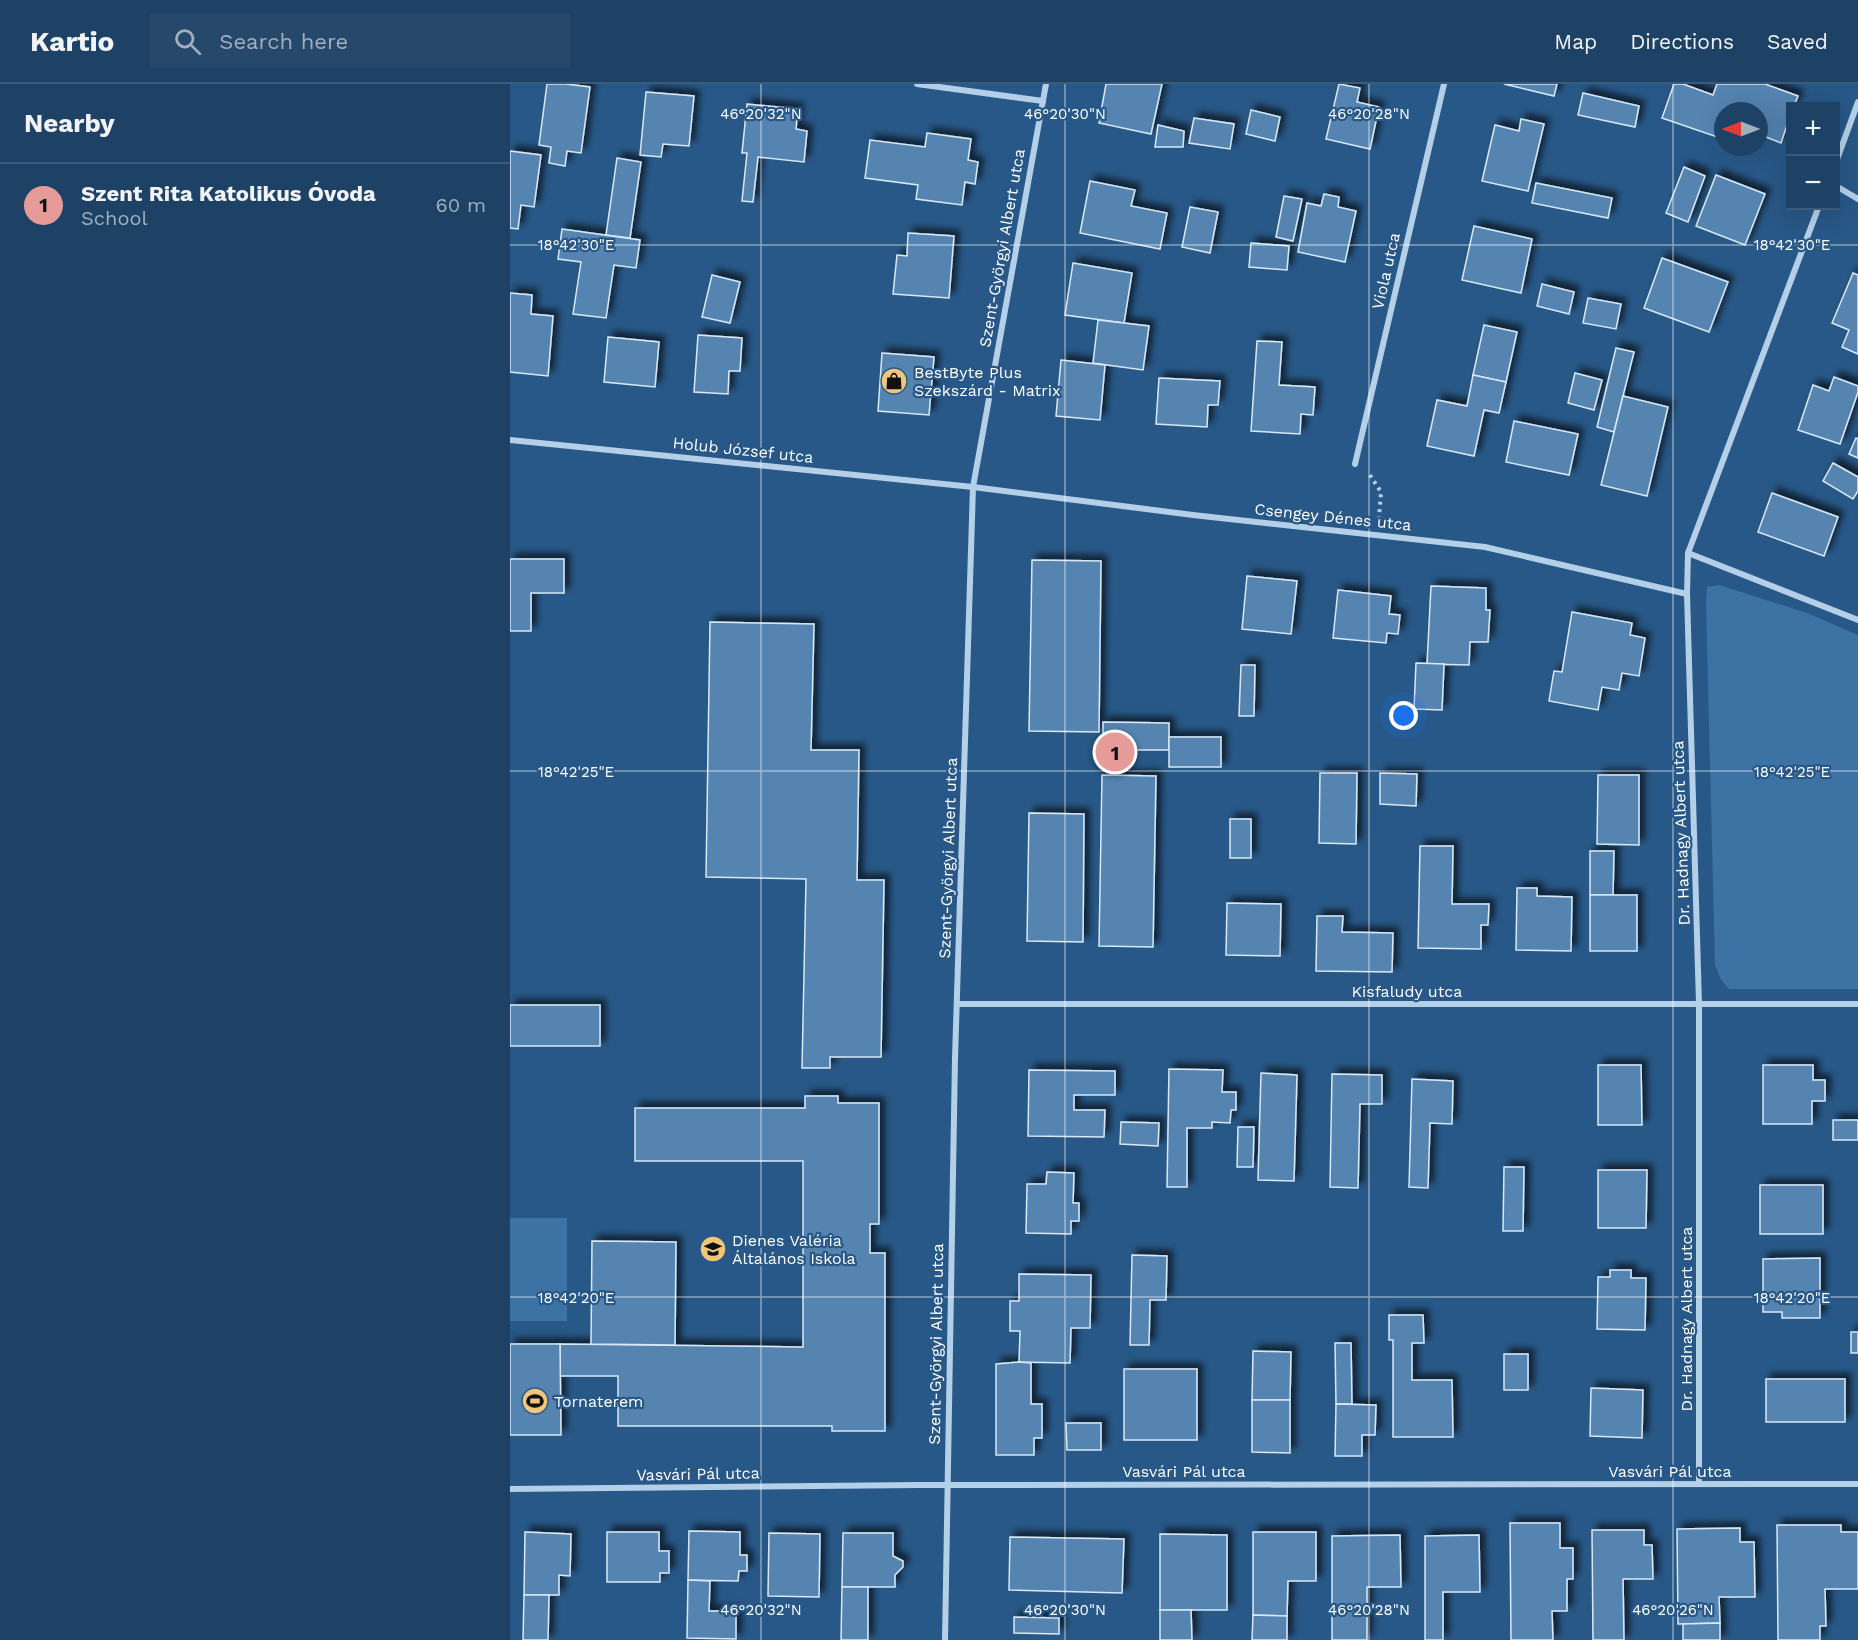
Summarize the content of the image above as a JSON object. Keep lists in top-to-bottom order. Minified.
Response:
{"streets":{"street":["Szent-Györgyi Albert utca","Viola utca","Holub József utca","Csengey Dénes utca","Dr. Hadnagy Albert utca","Kisfaludy utca","Vasvári Pál utca"]},"crossings":[["Szent-Györgyi Albert utca","Holub József utca"],["Szent-Györgyi Albert utca","Csengey Dénes utca"],["Szent-Györgyi Albert utca","Kisfaludy utca"],["Szent-Györgyi Albert utca","Vasvári Pál utca"],["Holub József utca","Csengey Dénes utca"],["Csengey Dénes utca","Dr. Hadnagy Albert utca"],["Dr. Hadnagy Albert utca","Kisfaludy utca"],["Dr. Hadnagy Albert utca","Vasvári Pál utca"]],"places":{"shop":["BestByte Plus Szekszárd - Matrix"],"school or university":["Dienes Valéria Általános Iskola"],"sports":["Tornaterem"]},"north":"left","page":{"header":"Kartio","search":"Search here","nav":["Map","Directions","Saved"],"heading":"Nearby","map_buttons":["+","−"],"list":[{"mark":"1","name":"Szent Rita Katolikus Óvoda","note":"School","value":"60 m"}],"pins":"1"},"coordinates":["46°20'32\"N","46°20'30\"N","46°20'28\"N","18°42'30\"E","18°42'25\"E","18°42'20\"E","46°20'26\"N"]}
